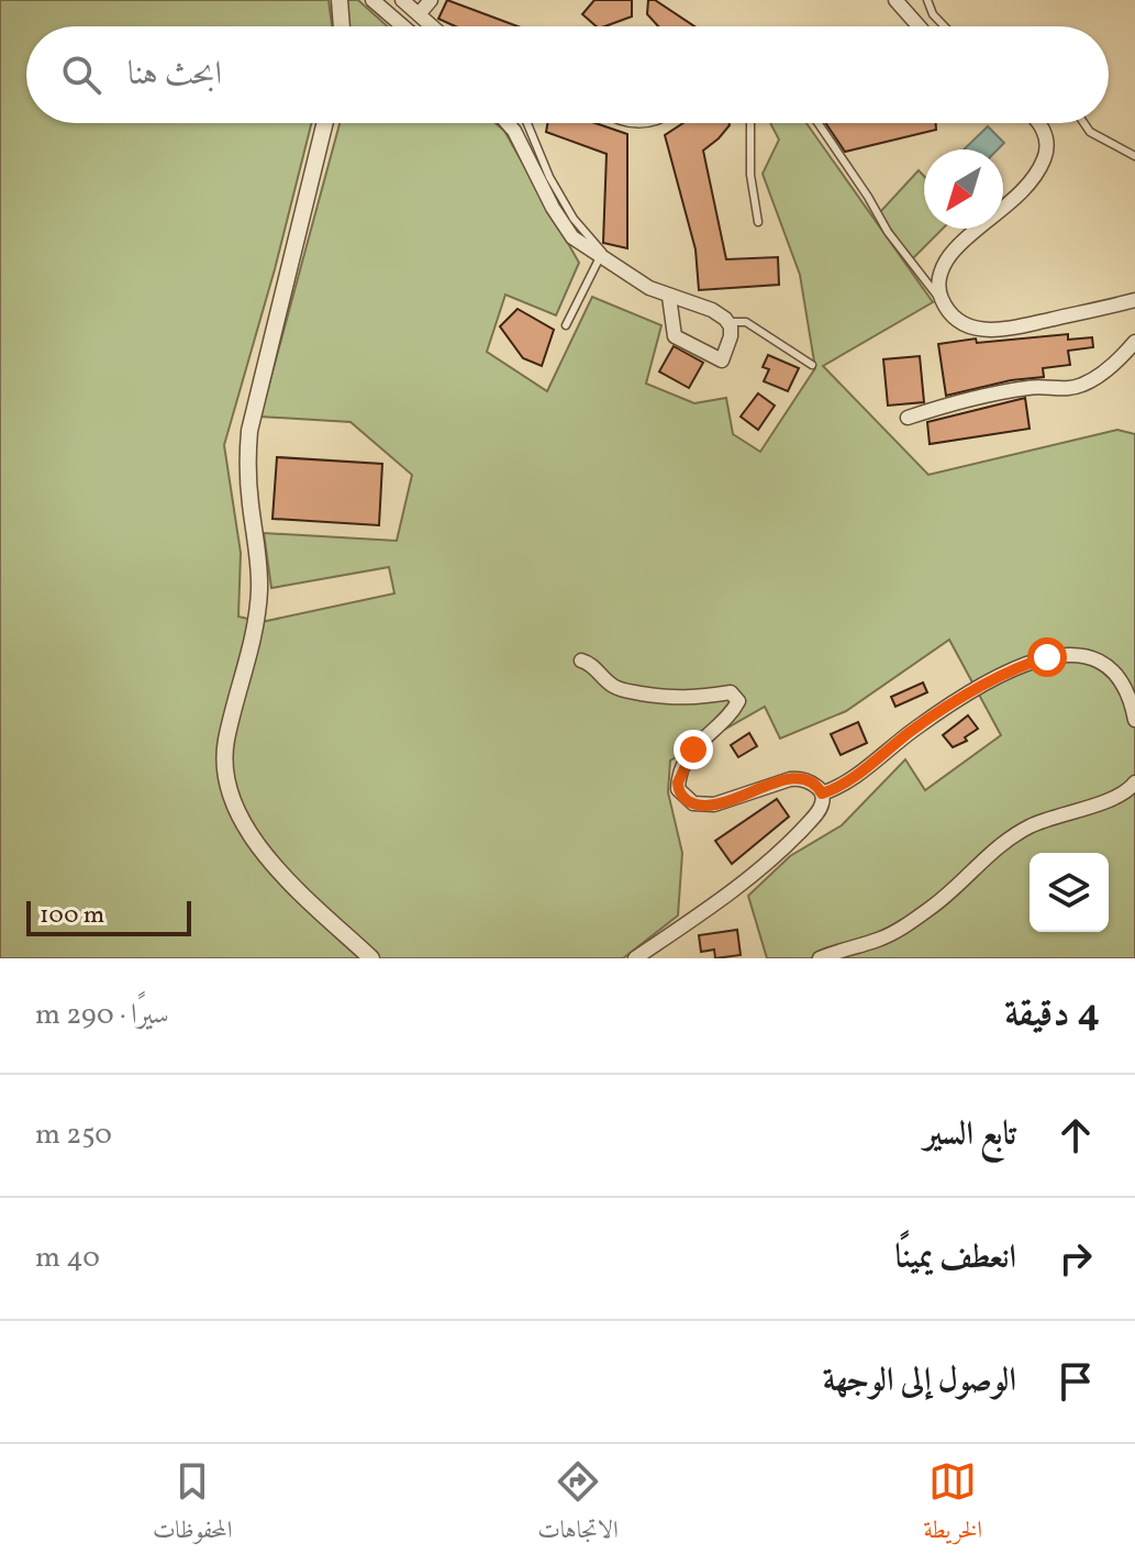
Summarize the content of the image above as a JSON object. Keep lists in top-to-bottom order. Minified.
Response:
{"scale_bar":"100 m","north":"bottom left","page":{"search":"ابحث هنا","scale":"100 m","heading":["4 دقيقة","سيرًا · 290 m"],"list":[["تابع السير","250 m"],["انعطف يمينًا","40 m"],"الوصول إلى الوجهة"],"nav":["الخريطة","الاتجاهات","المحفوظات"]}}
